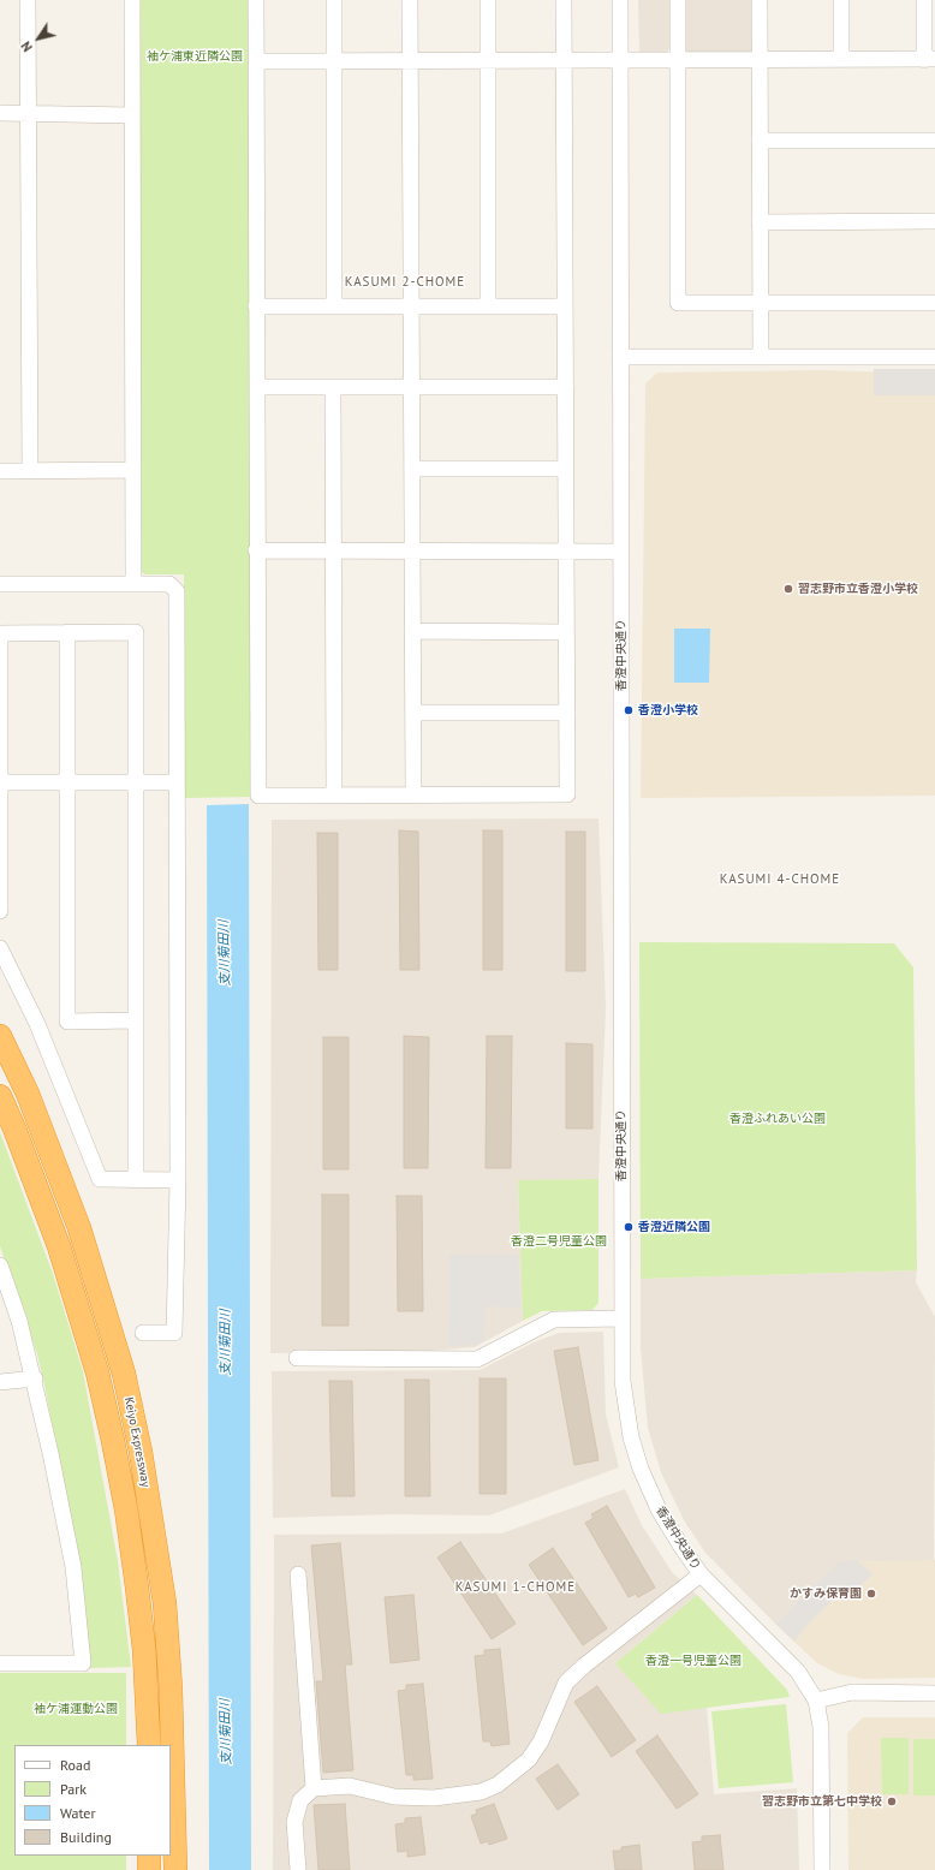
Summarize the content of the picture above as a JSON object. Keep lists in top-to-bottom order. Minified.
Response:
{"streets":{"highway":["Keiyo Expressway"],"street":["香澄中央通り"]},"districts":["KASUMI 2-CHOME","KASUMI 4-CHOME","KASUMI 1-CHOME"],"water":["支川菊田川"],"parks":["袖ケ浦東近隣公園","香澄ふれあい公園","香澄二号児童公園","香澄一号児童公園","袖ケ浦運動公園"],"places":["習志野市立香澄小学校","香澄小学校","香澄近隣公園","かすみ保育園","習志野市立第七中学校"],"legend":["Road","Park","Water","Building"],"north":"bottom left"}
